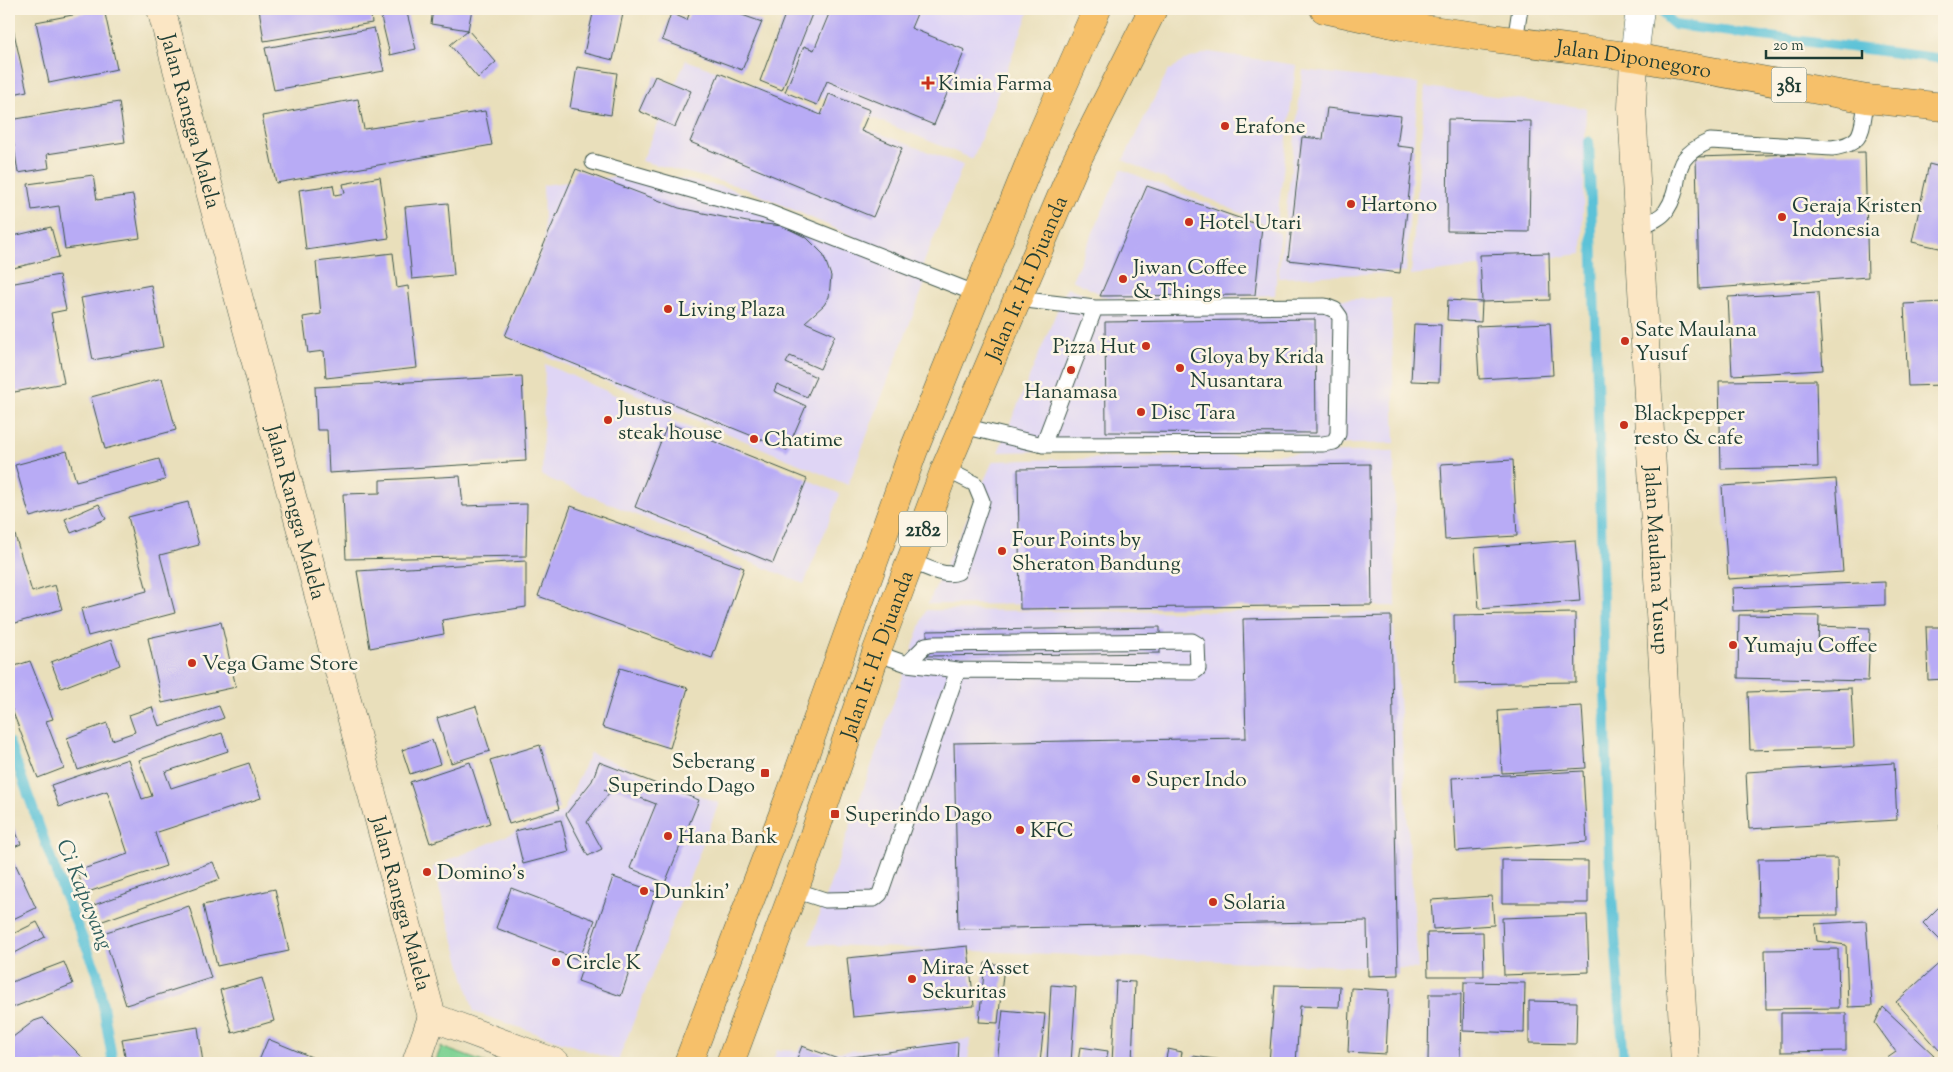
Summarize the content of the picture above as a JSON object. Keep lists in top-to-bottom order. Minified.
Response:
{"streets":{"main road":["Jalan Diponegoro","381","Jalan Ir. H. Djuanda","2182"],"street":["Jalan Rangga Malela","Jalan Maulana Yusup"]},"crossings":[["Jalan Diponegoro","Jalan Maulana Yusup"]],"water":["Ci Kapayang"],"places":{"health":["Kimia Farma"],"other":["Erafone","Hartono","Geraja Kristen Indonesia","Hotel Utari","Jiwan Coffee & Things","Living Plaza","Sate Maulana Yusuf","Pizza Hut","Gloya by Krida Nusantara","Hanamasa","Disc Tara","Justus steak house","Blackpepper resto & cafe","Chatime","Four Points by Sheraton Bandung","Yumaju Coffee","Vega Game Store","Super Indo","KFC","Hana Bank","Domino's","Dunkin'","Solaria","Circle K","Mirae Asset Sekuritas"],"transit":["Seberang Superindo Dago","Superindo Dago"]},"scale_bar":"20 m"}
